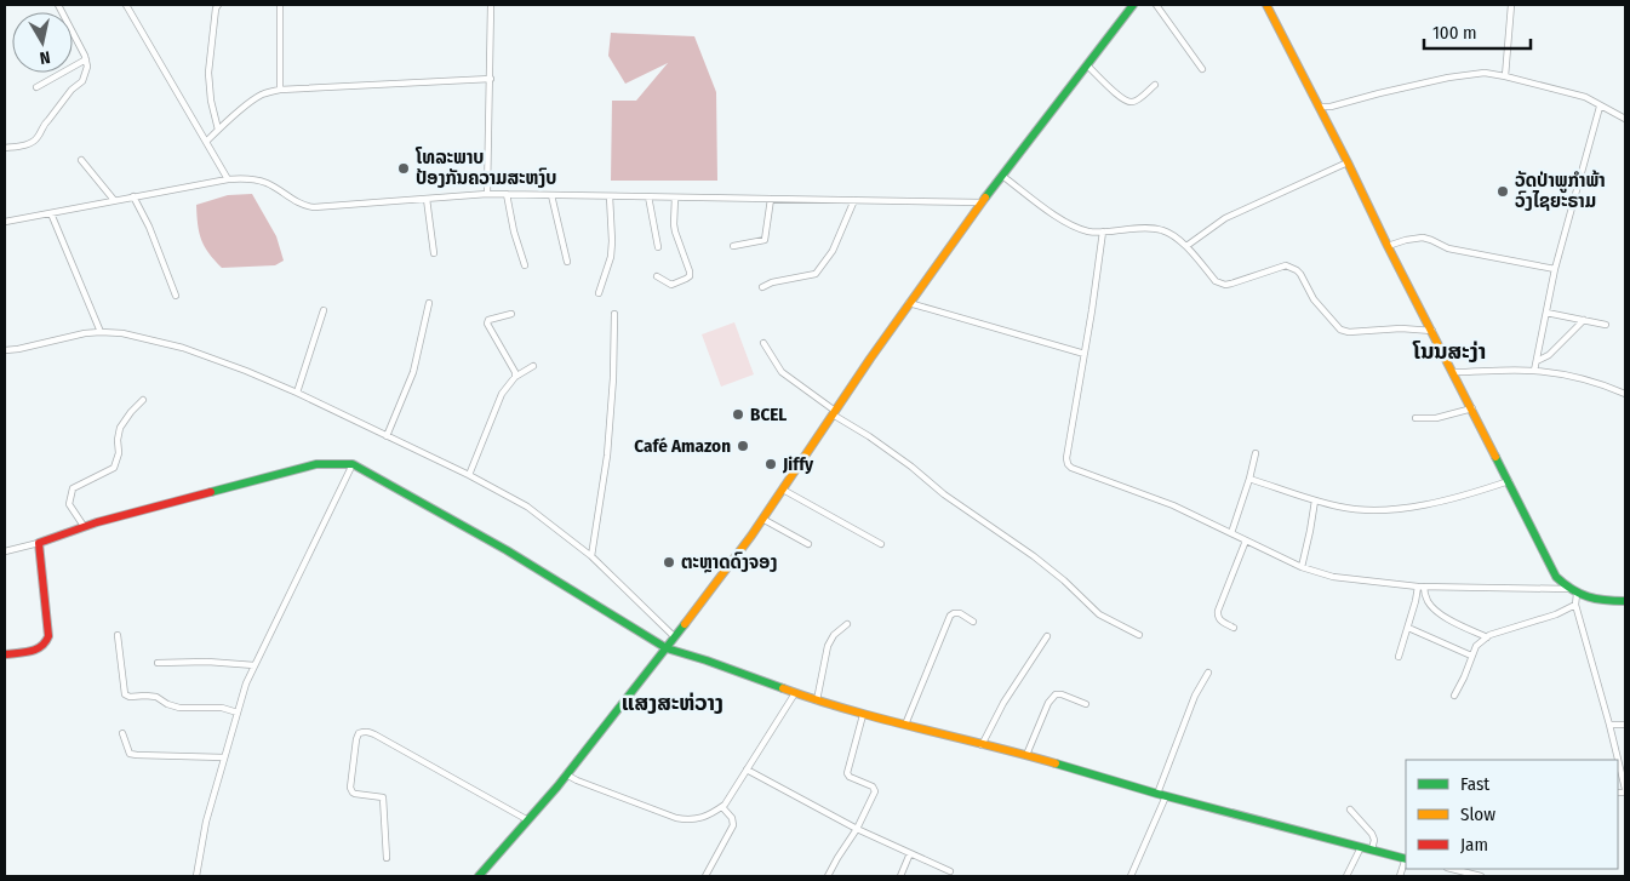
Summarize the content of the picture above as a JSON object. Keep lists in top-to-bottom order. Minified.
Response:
{"districts":["ໂນນສະງ່າ","ແສງສະຫ່ວາງ"],"places":["ໂທລະພາບ ປ້ອງກັນຄວາມສະຫງົບ","ວັດປ່າພູກຳພ້າ ວົງໄຊຍະຣາມ","BCEL","Café Amazon","Jiffy","ຕະຫຼາດດົງຈອງ"],"legend":["Fast","Slow","Jam"],"scale_bar":"100 m","north":"bottom"}
